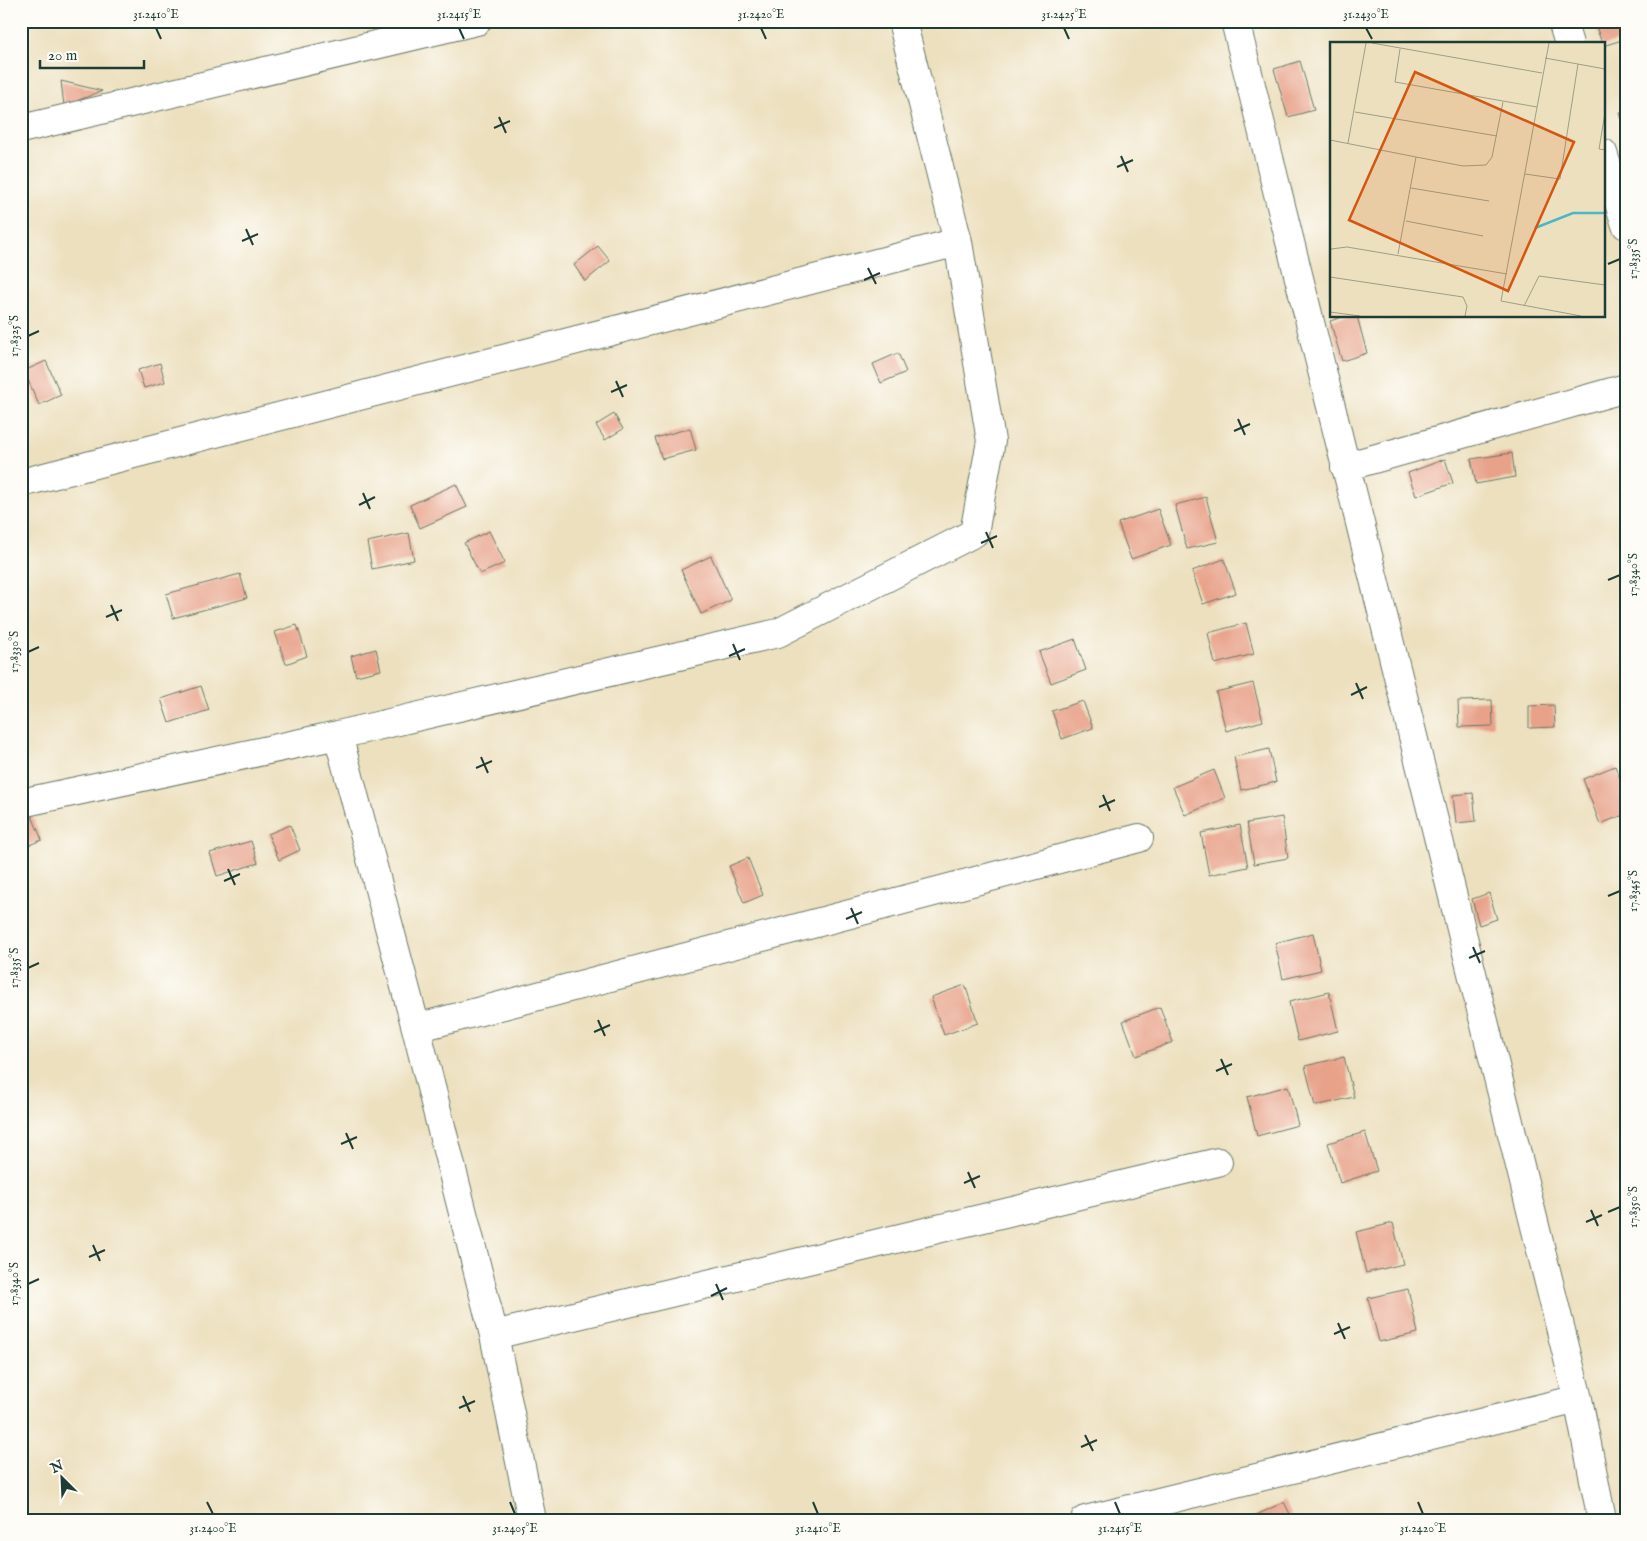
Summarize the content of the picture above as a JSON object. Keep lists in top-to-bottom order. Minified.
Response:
{"scale_bar":"20 m","north":"top left","coordinates":["31.2410°E","31.2415°E","31.2420°E","31.2425°E","31.2430°E","17.8335°S","17.8325°S","17.8340°S","17.8330°S","17.8345°S","17.8350°S","31.2400°E","31.2405°E"]}
